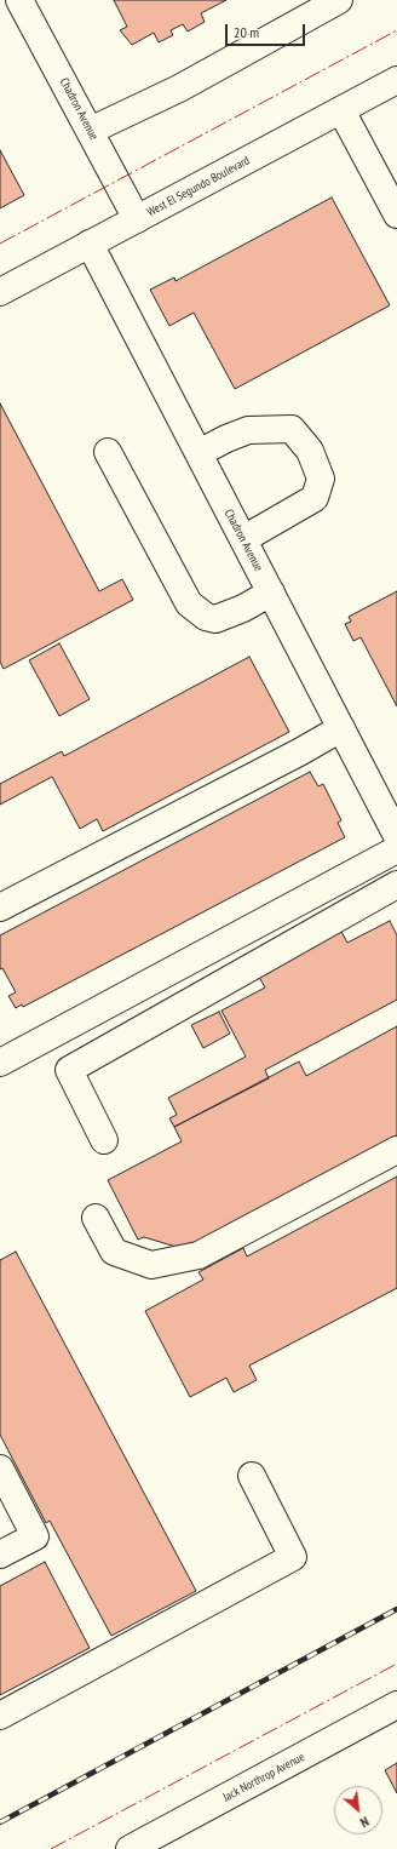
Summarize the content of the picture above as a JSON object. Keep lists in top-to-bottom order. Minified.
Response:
{"streets":{"street":["Chadron Avenue","West El Segundo Boulevard","Jack Northrop Avenue"]},"crossings":[["Chadron Avenue","West El Segundo Boulevard"]],"scale_bar":"20 m","north":"bottom right"}
